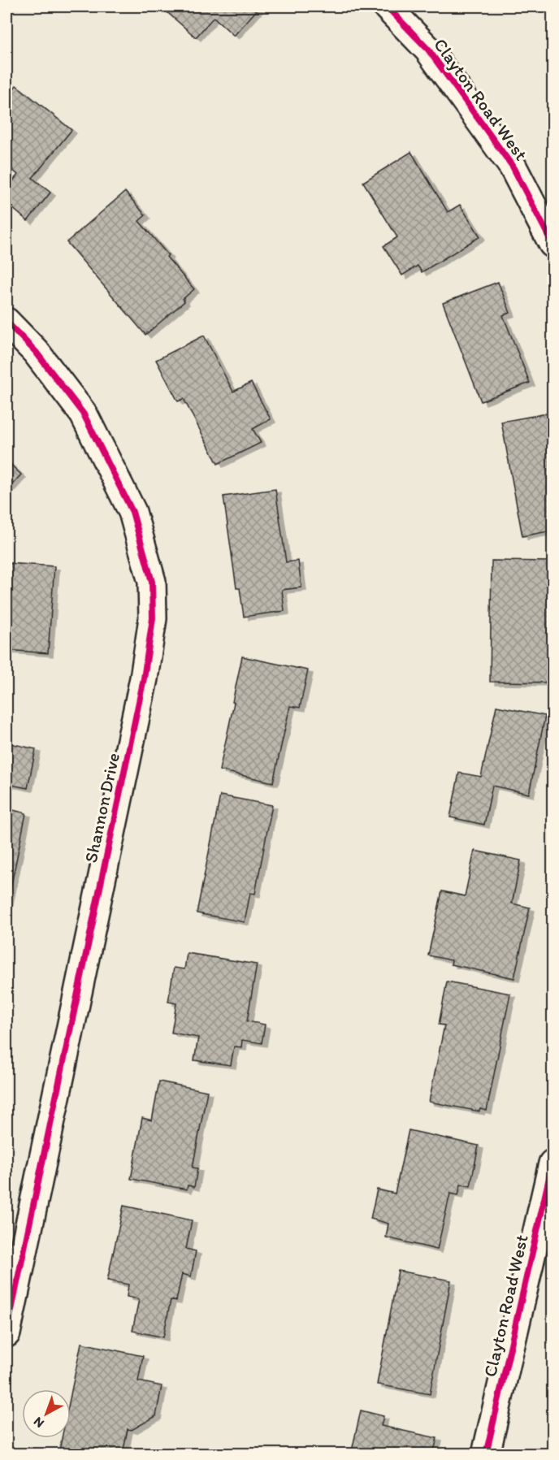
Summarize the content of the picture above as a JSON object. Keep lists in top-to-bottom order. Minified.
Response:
{"streets":{"street":["Clayton Road West","Shannon Drive"]},"north":"bottom left"}
